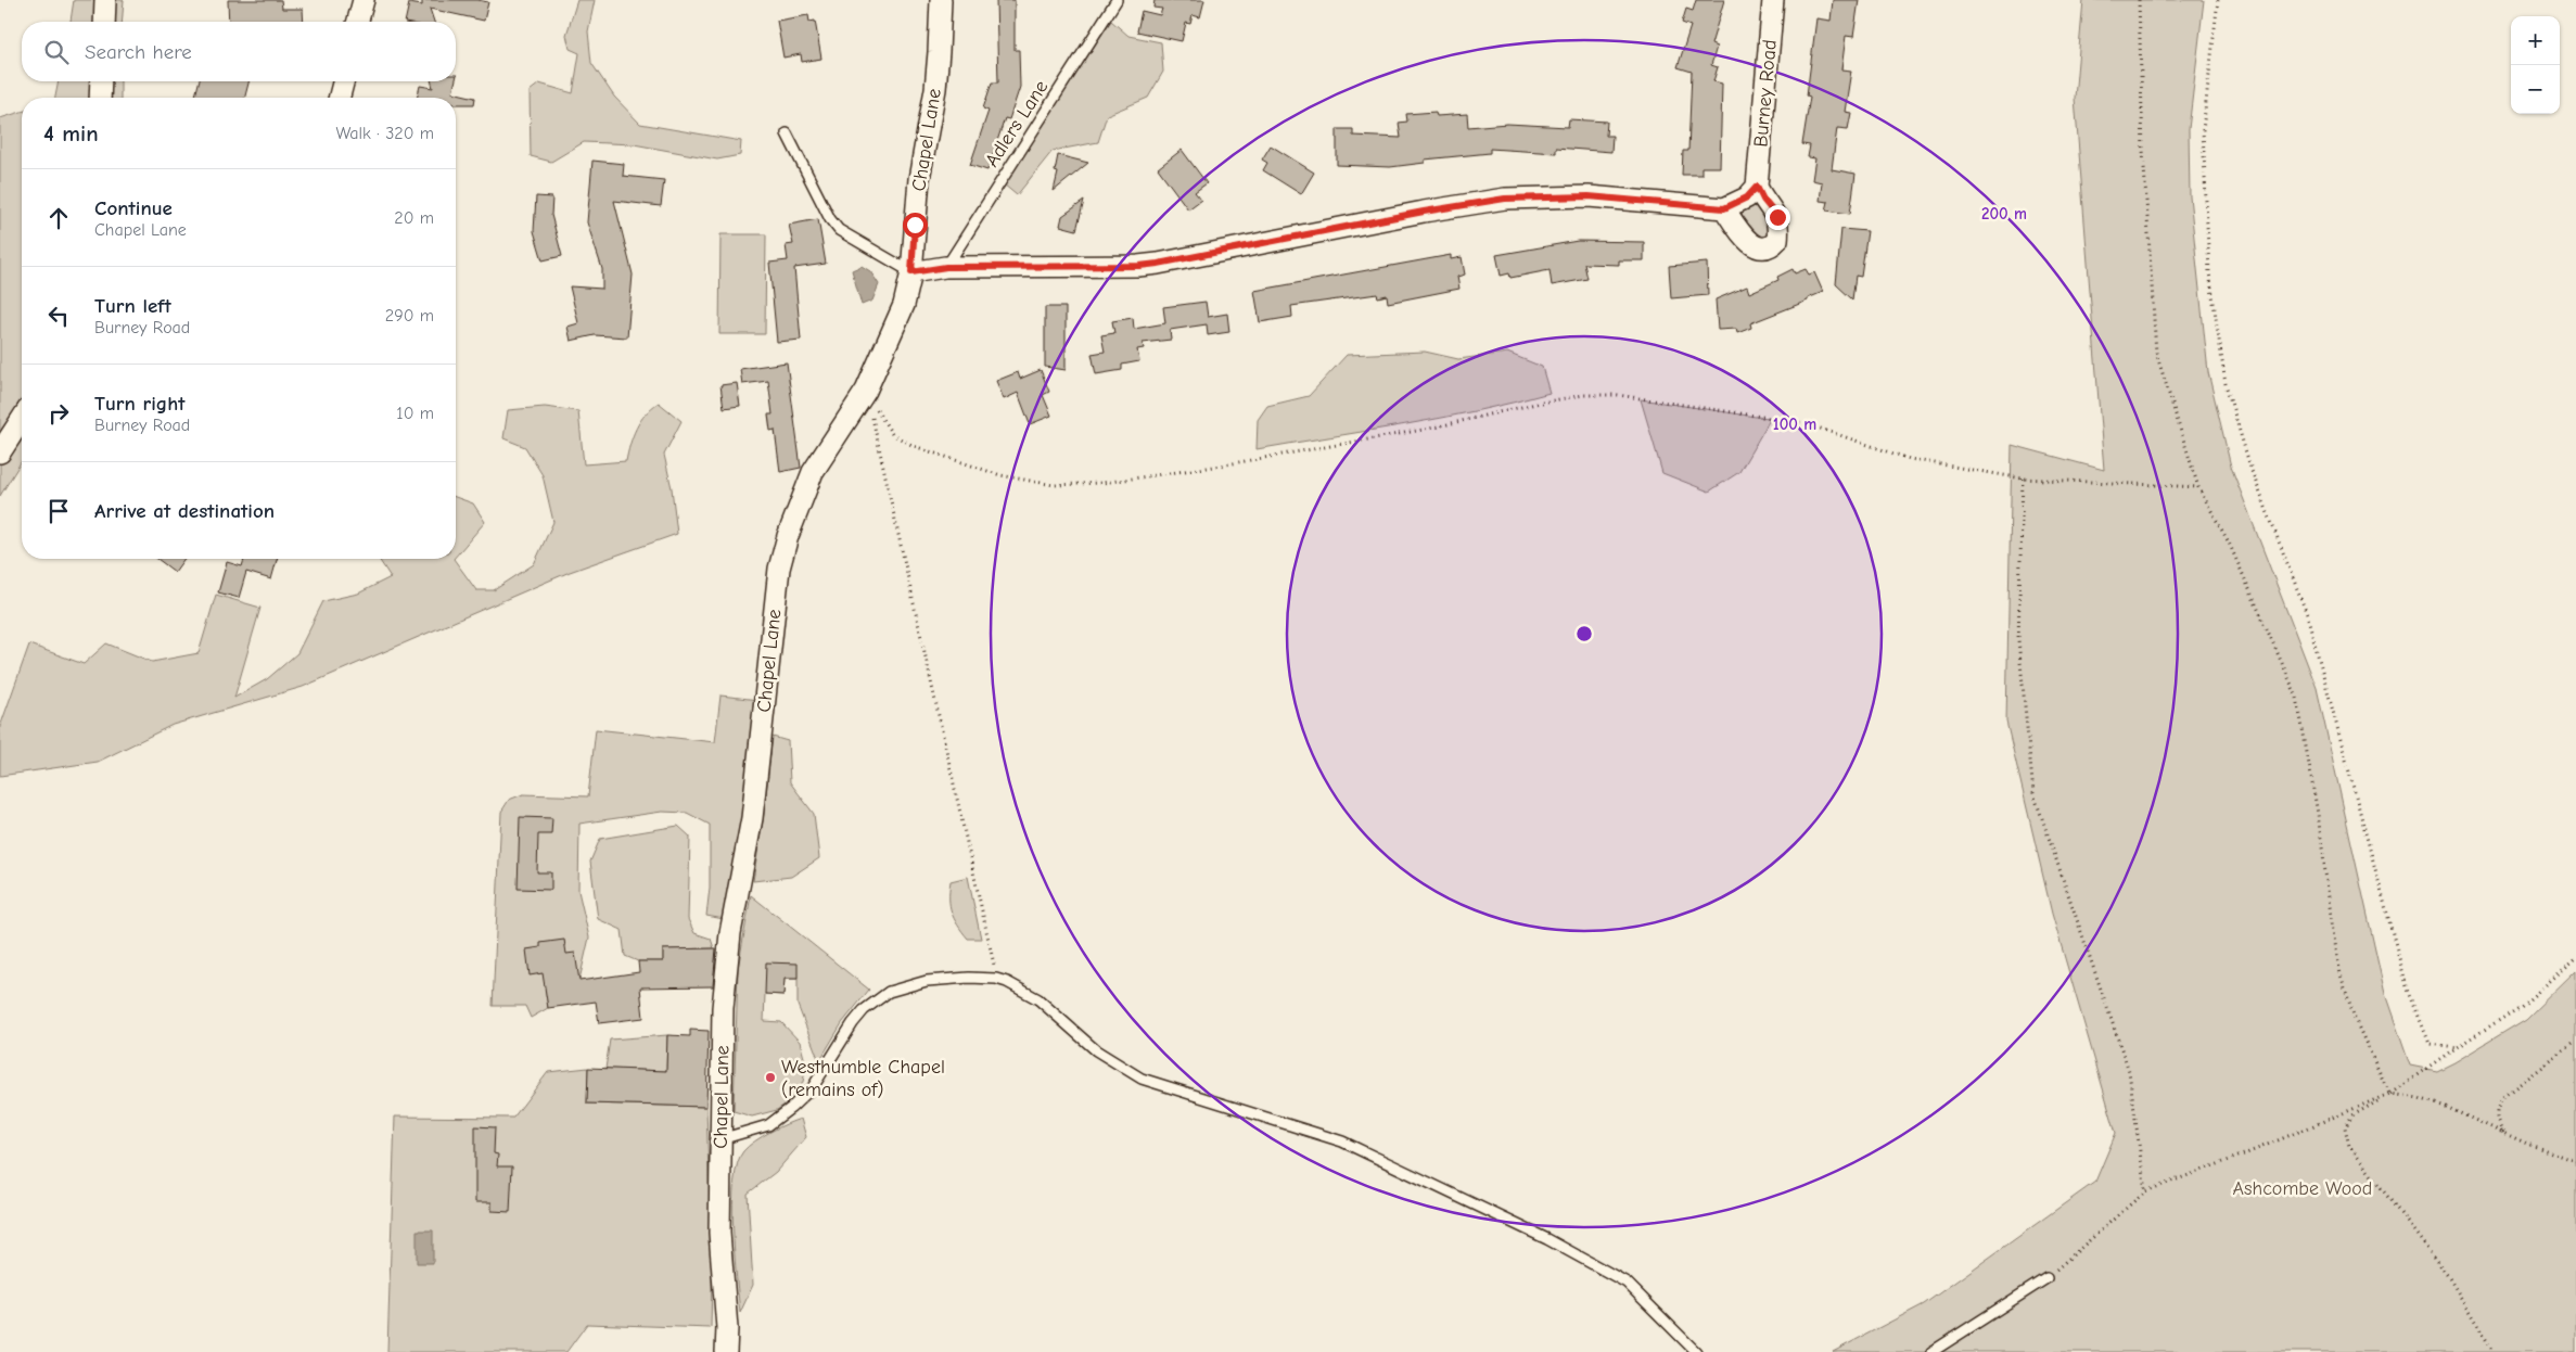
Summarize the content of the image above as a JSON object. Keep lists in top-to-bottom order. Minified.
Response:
{"streets":{"street":["Burney Road","Chapel Lane"],"lane":["Adlers Lane"]},"parks":["Ashcombe Wood"],"places":["Westhumble Chapel (remains of)"],"page":{"map_buttons":["+","−"],"search":"Search here","heading":["4 min","Walk · 320 m"],"list":[["Continue","Chapel Lane","20 m"],["Turn left","Burney Road","290 m"],["Turn right","Burney Road","10 m"],"Arrive at destination"]},"rings":["200 m","100 m"]}
